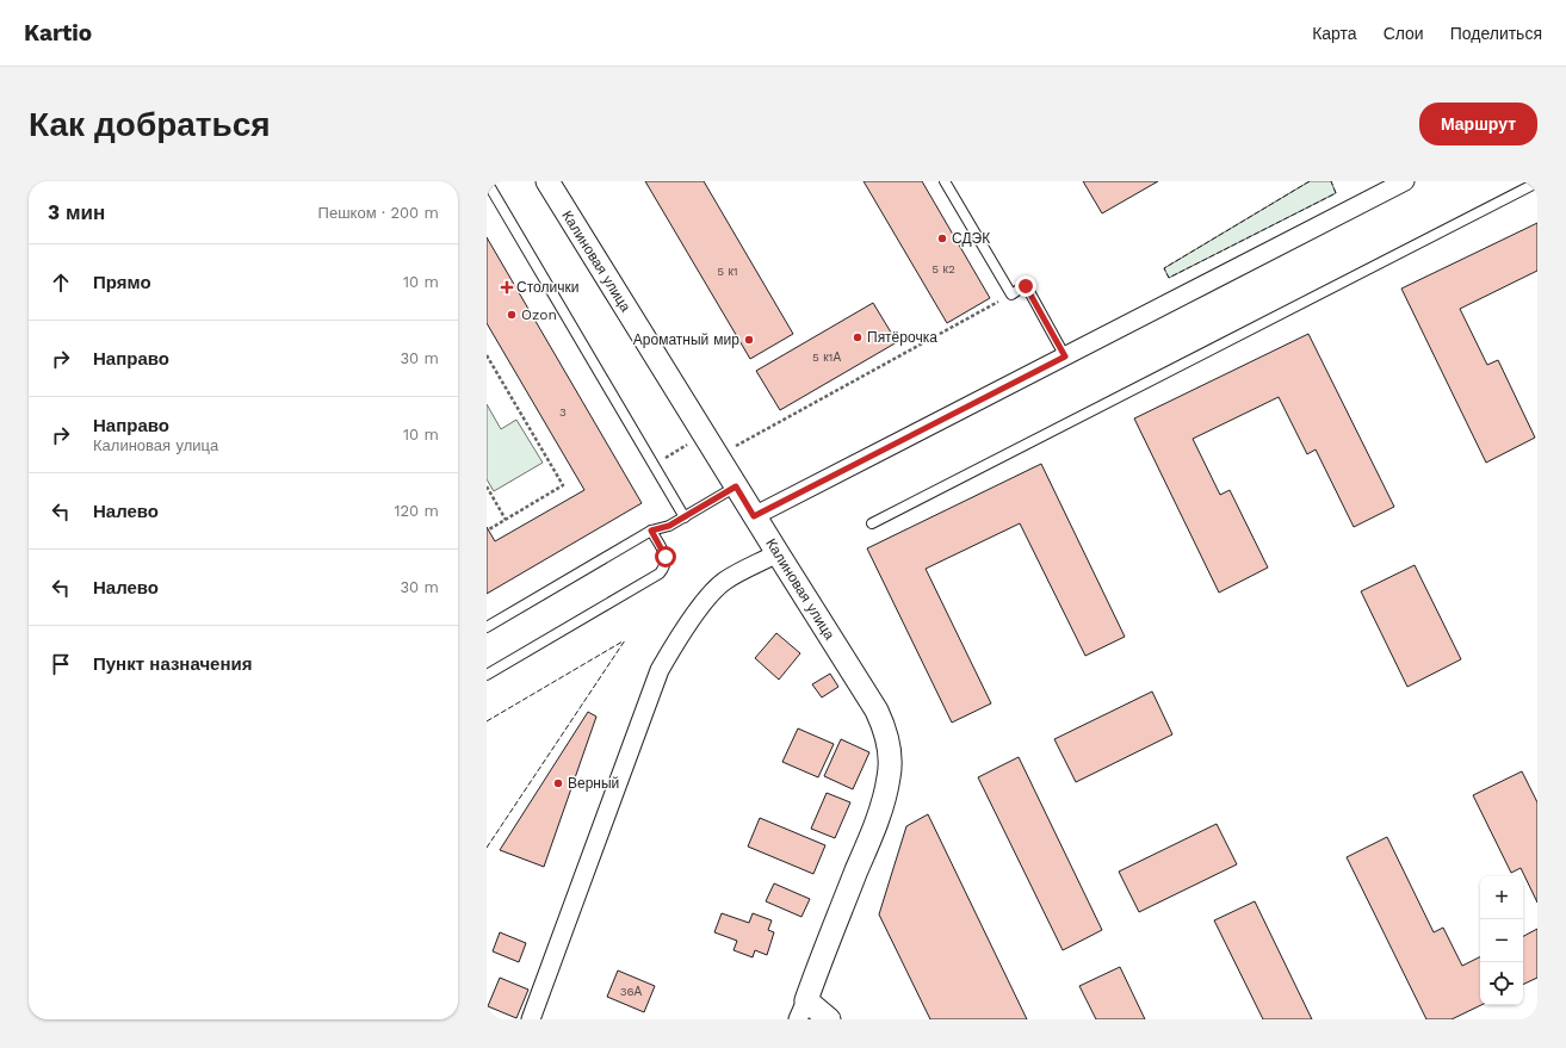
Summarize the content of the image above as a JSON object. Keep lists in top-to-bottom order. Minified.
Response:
{"streets":{"street":["Калиновая улица"]},"places":{"other":["СДЭК","Ozon","Пятёрочка","Ароматный мир","Верный"],"health":["Столички"]},"house_numbers":["5 к2","5 к1","5 к1А","3","36А"],"page":{"header":"Kartio","nav":["Карта","Слои","Поделиться"],"buttons":"Маршрут","title":"Как добраться","heading":["3 мин","Пешком · 200 m"],"list":[["Прямо","10 m"],["Направо","30 m"],["Направо","Калиновая улица","10 m"],["Налево","120 m"],["Налево","30 m"],"Пункт назначения"],"map_buttons":["+","−"]}}
